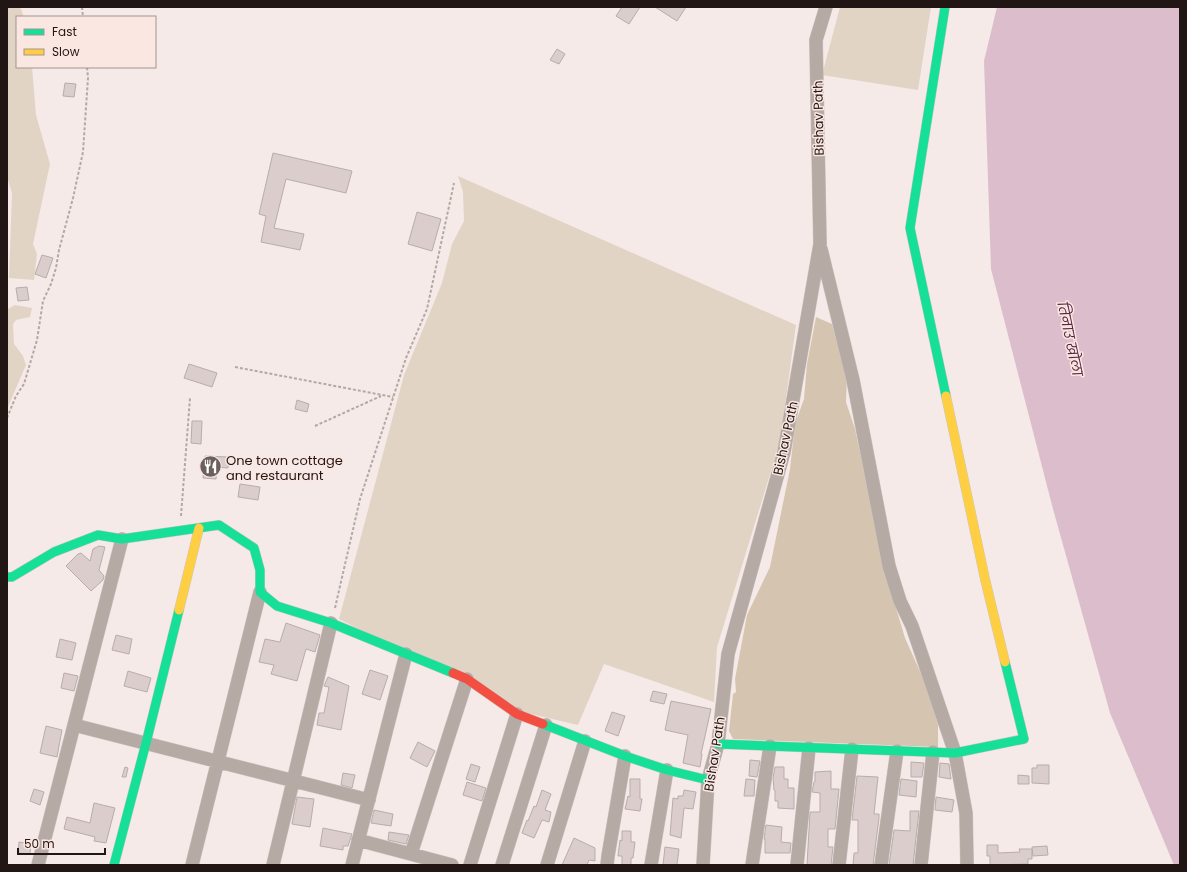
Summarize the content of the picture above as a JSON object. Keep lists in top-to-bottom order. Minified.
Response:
{"streets":{"street":["Bishav Path"]},"water":["तिनाउ खोला"],"places":{"restaurant":["One town cottage and restaurant"]},"legend":["Fast","Slow"],"scale_bar":"50 m"}
